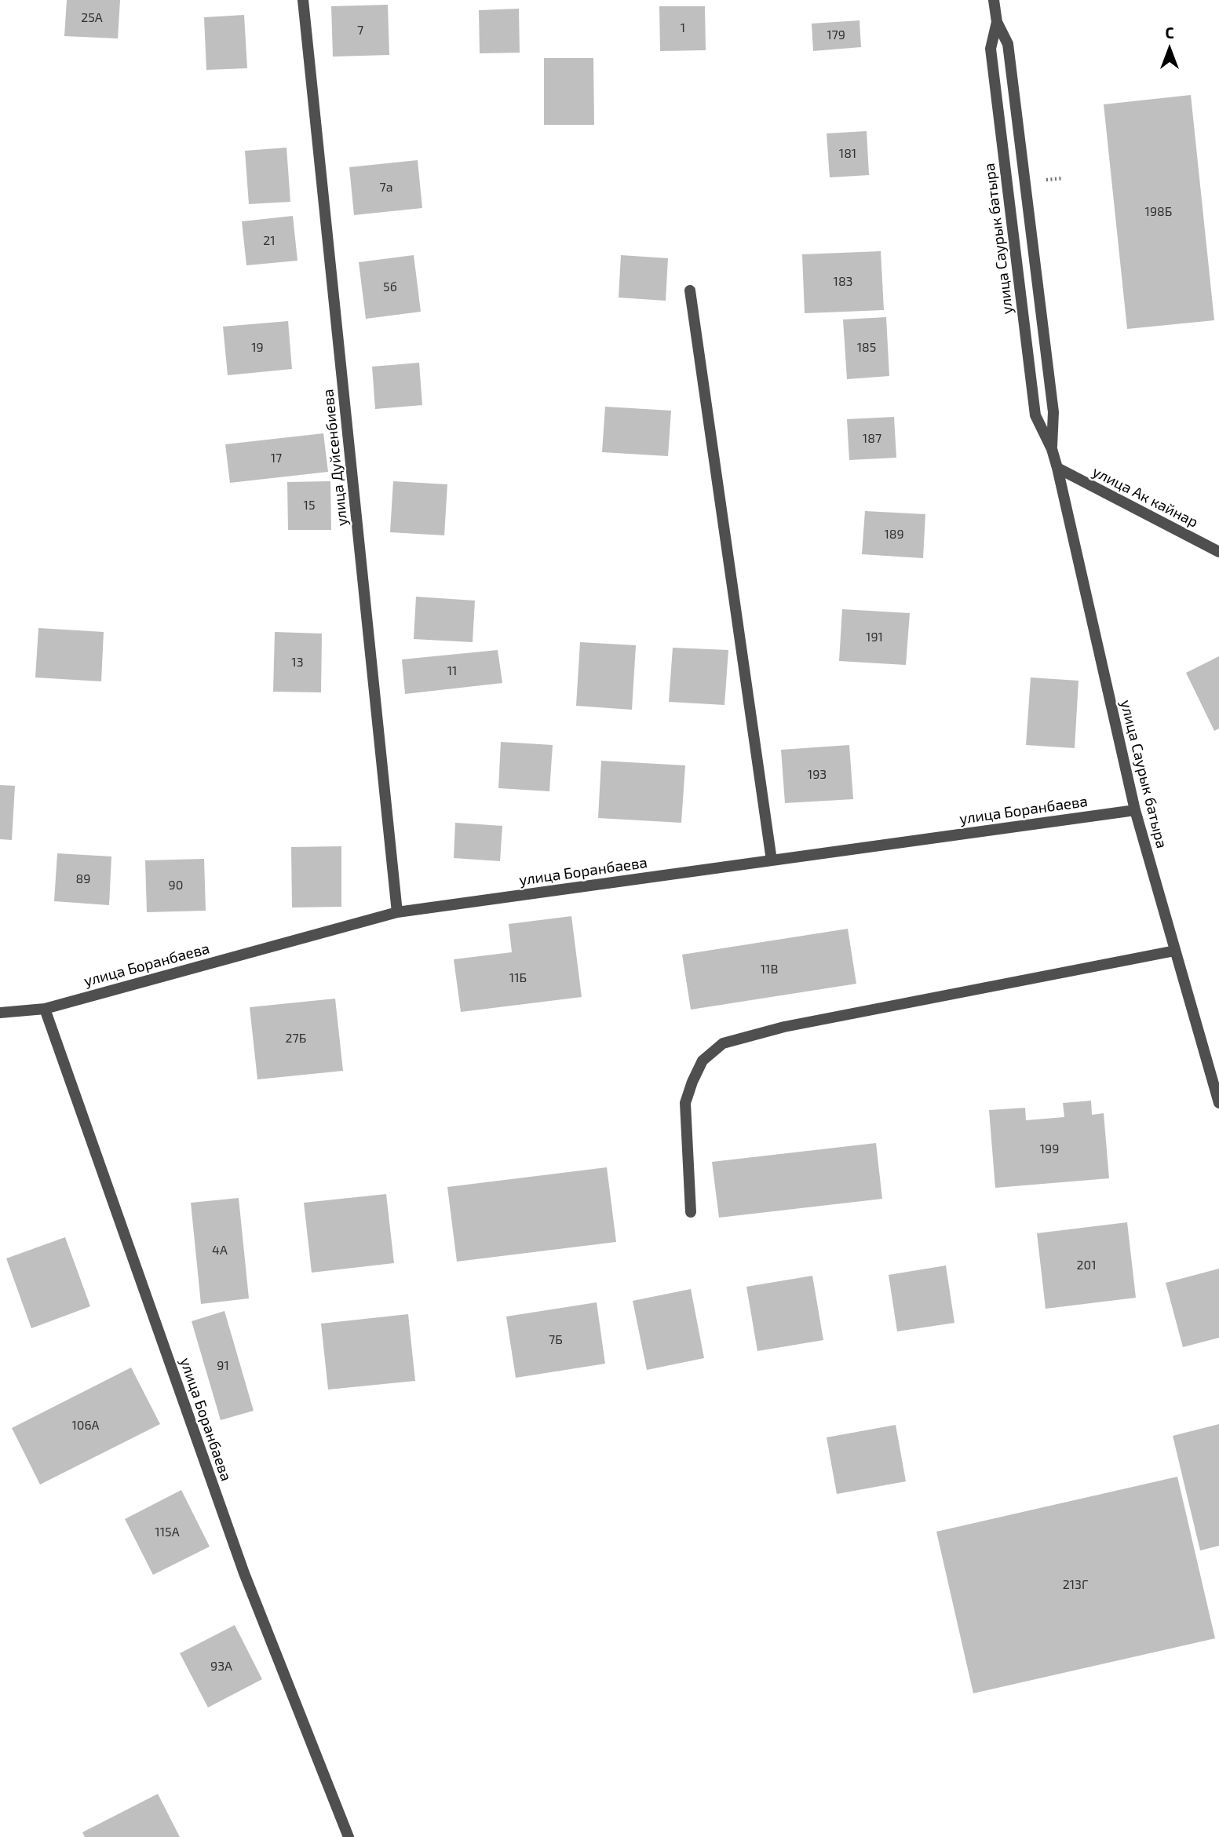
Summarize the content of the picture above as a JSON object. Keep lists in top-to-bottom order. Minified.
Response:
{"streets":{"street":["улица Саурык батыра","улица Дуйсенбиева","улица Ак кайнар","улица Боранбаева"]},"crossings":[["улица Саурык батыра","улица Ак кайнар"],["улица Саурык батыра","улица Боранбаева"],["улица Дуйсенбиева","улица Боранбаева"]],"house_numbers":["25А","1","7","179","181","7а","198Б","21","183","5б","19","185","187","17","15","189","191","13","11","193","89","90","11В","11Б","27Б","199","4А","201","7Б","91","106А","115А","213Г","93А"],"north":"top"}
